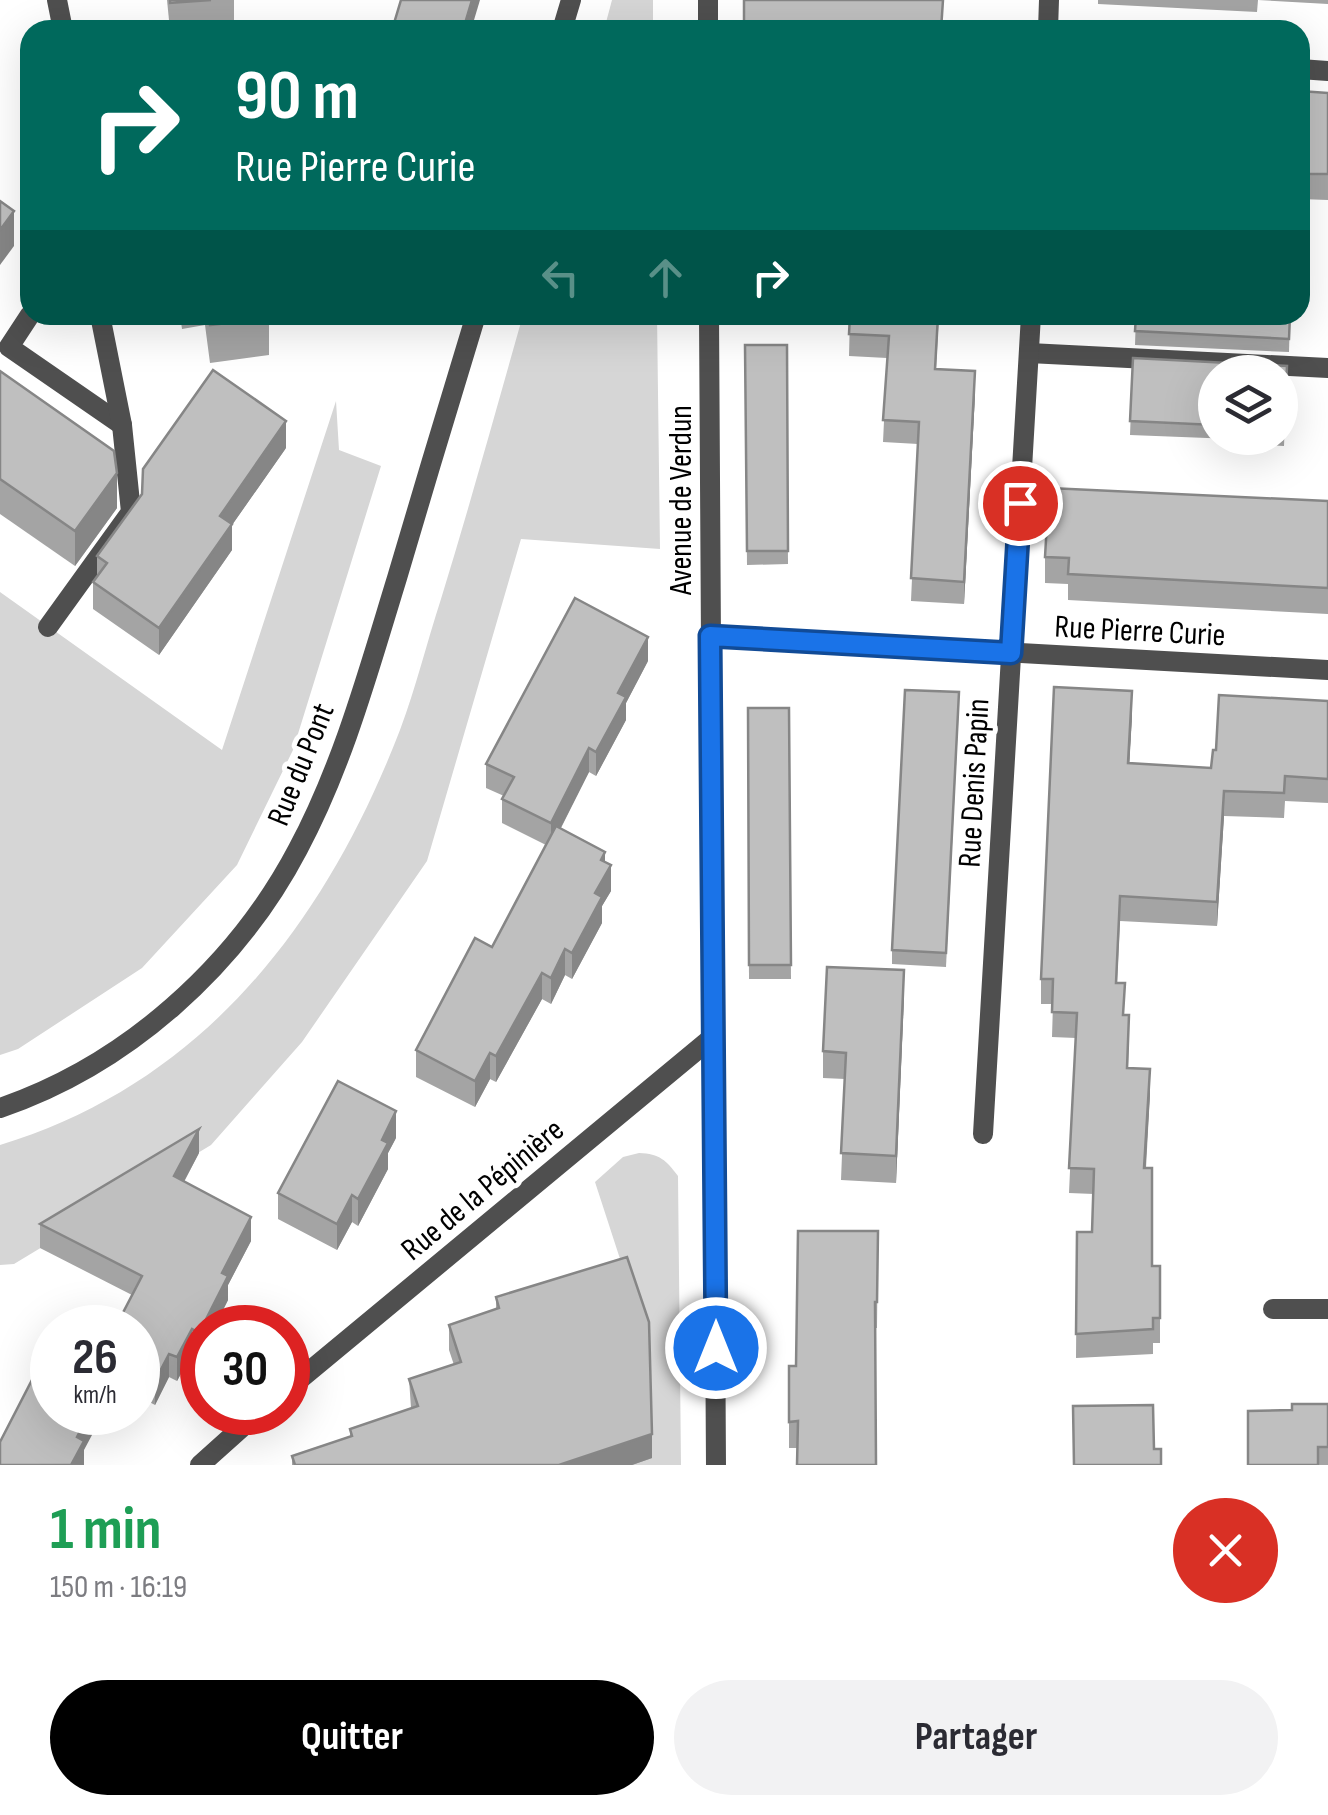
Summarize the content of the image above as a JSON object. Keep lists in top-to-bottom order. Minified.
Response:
{"streets":{"street":["Avenue de Verdun","Rue Pierre Curie","Rue du Pont","Rue Denis Papin","Rue de la Pépinière"]},"crossings":[["Avenue de Verdun","Rue Pierre Curie"],["Avenue de Verdun","Rue de la Pépinière"],["Rue Pierre Curie","Rue Denis Papin"]],"page":{"turn":["90 m","Rue Pierre Curie"],"speed":"26 km/h","limit":"30","heading":["1 min","150 m · 16:19"],"buttons":["Quitter","Partager"]}}
